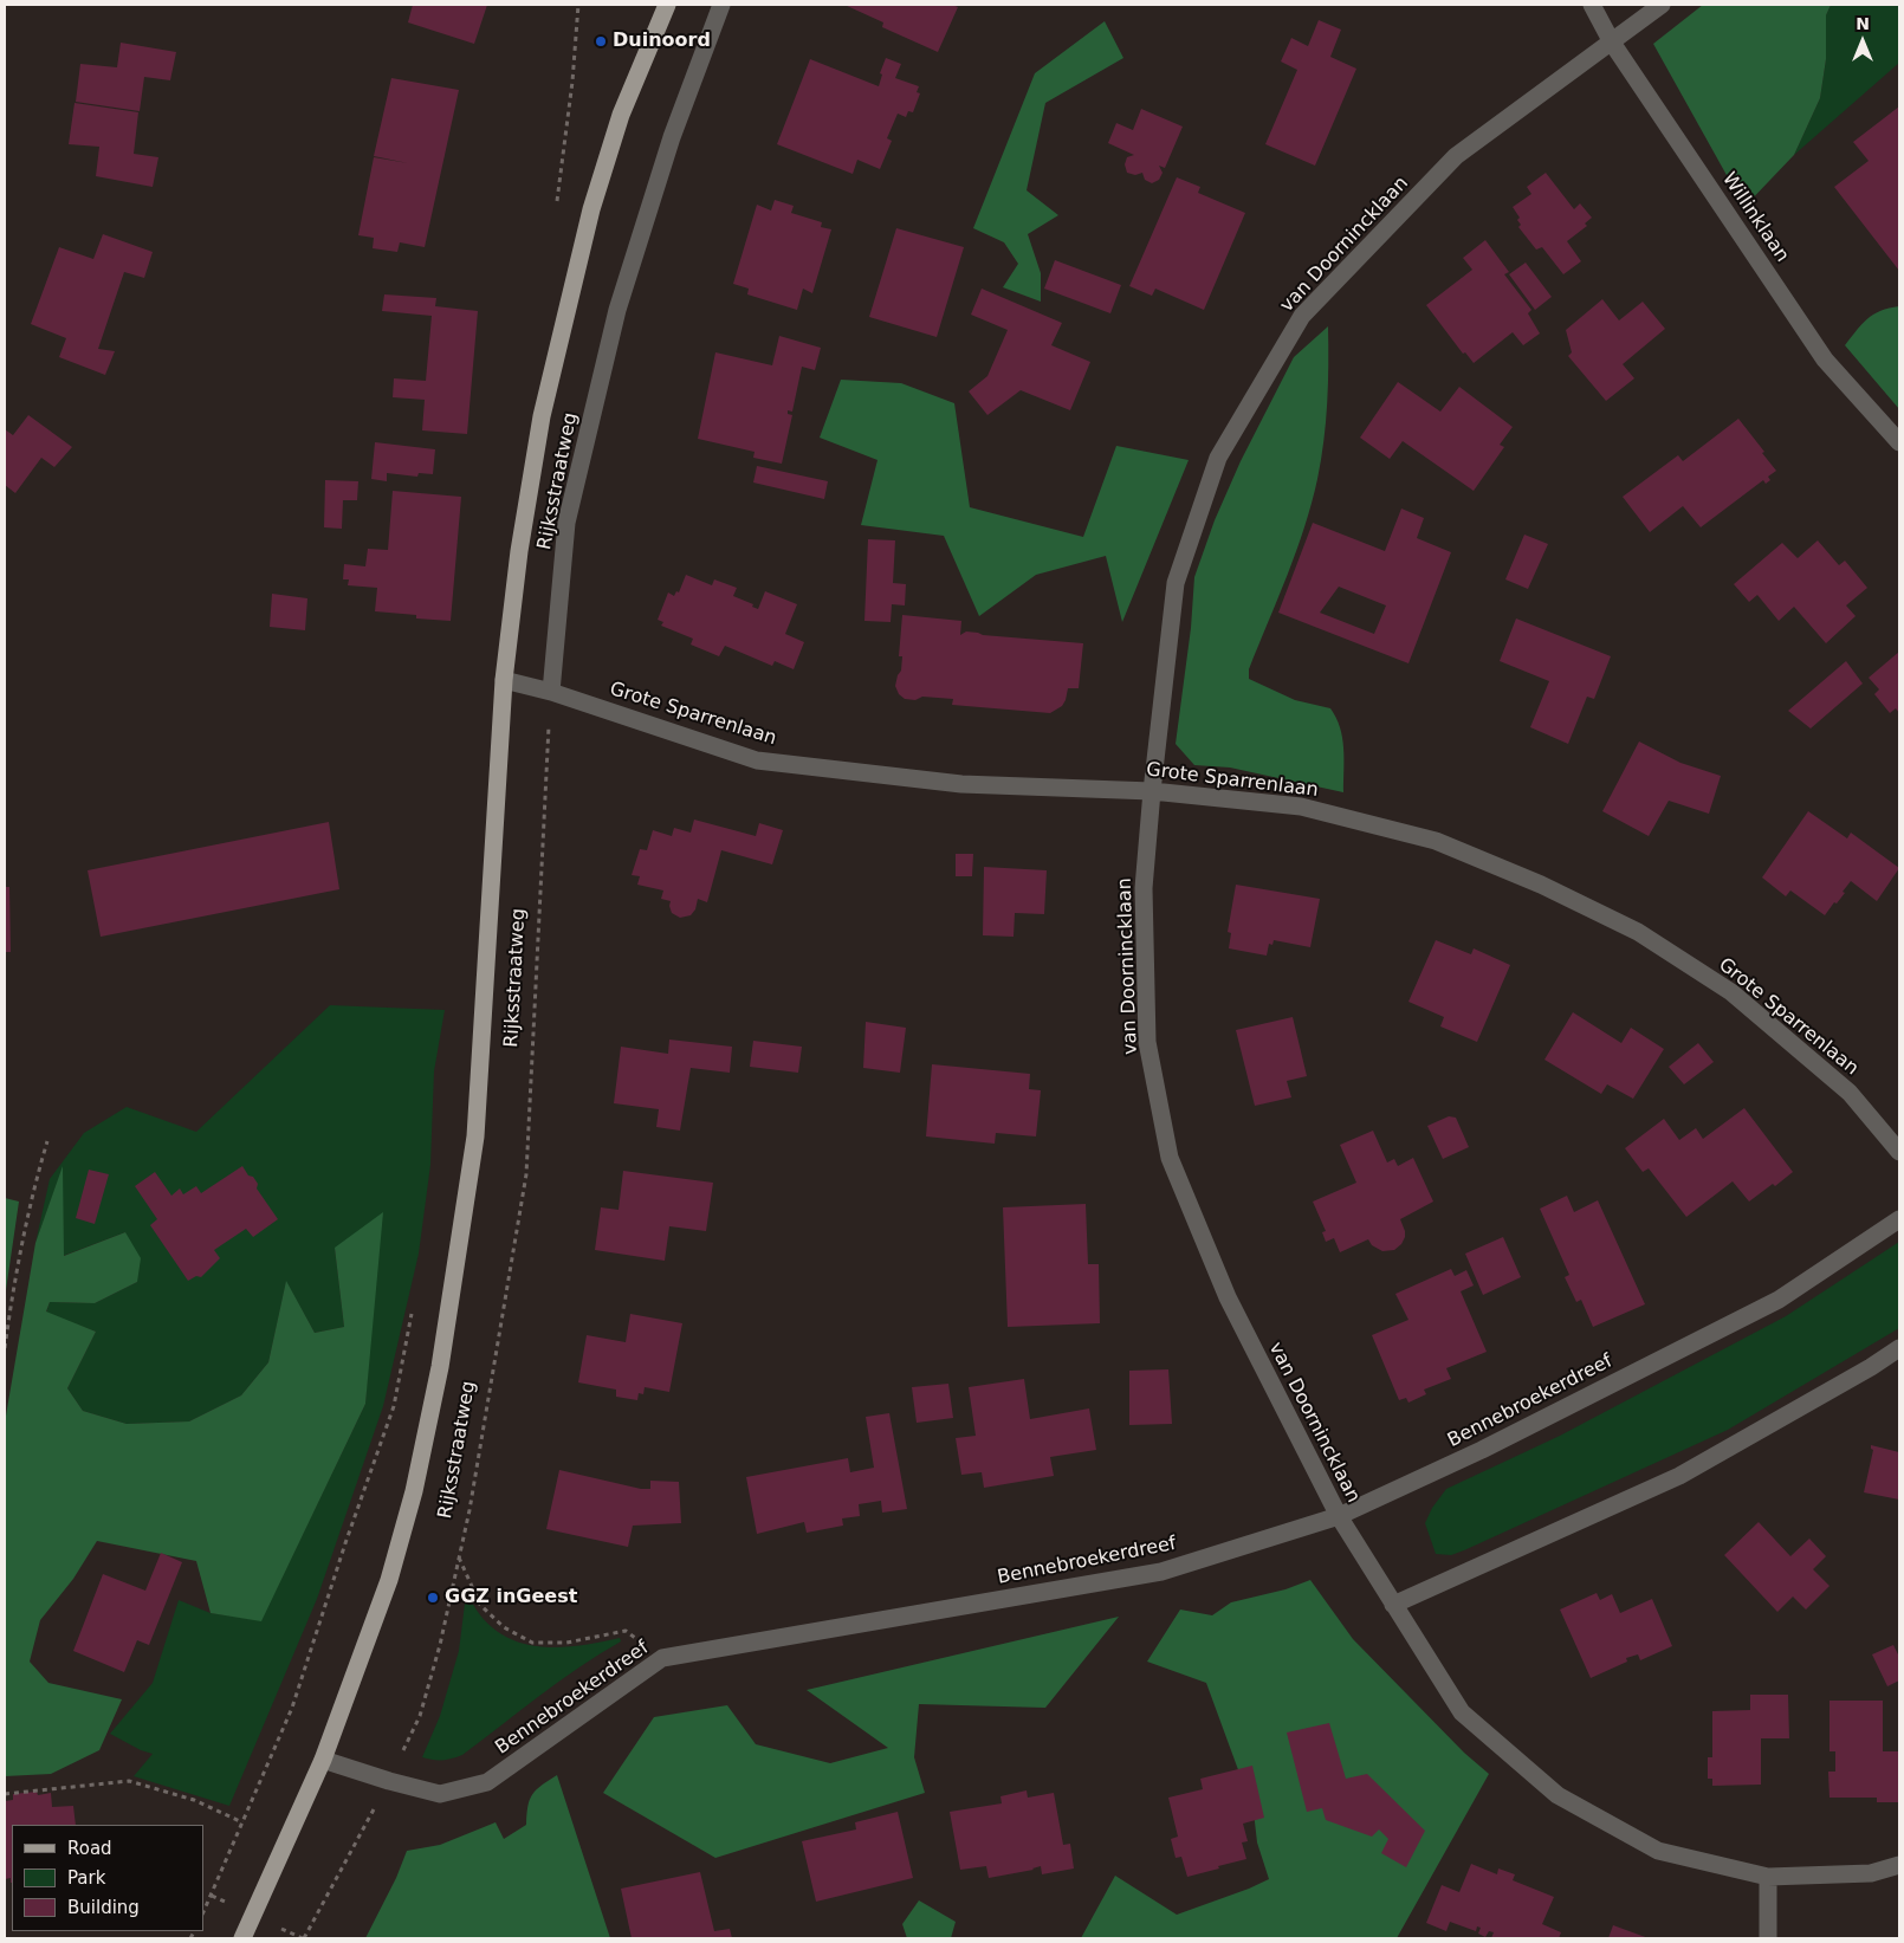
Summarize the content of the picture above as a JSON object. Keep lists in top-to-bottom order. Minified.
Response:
{"streets":{"main road":["Rijksstraatweg"],"street":["Willinklaan","van Doornincklaan","Grote Sparrenlaan","Bennebroekerdreef"]},"crossings":[["Willinklaan","van Doornincklaan"],["van Doornincklaan","Grote Sparrenlaan"],["van Doornincklaan","Bennebroekerdreef"],["Rijksstraatweg","Grote Sparrenlaan"],["Rijksstraatweg","Bennebroekerdreef"]],"places":["Duinoord","GGZ inGeest"],"legend":["Road","Park","Building"],"north":"top"}
